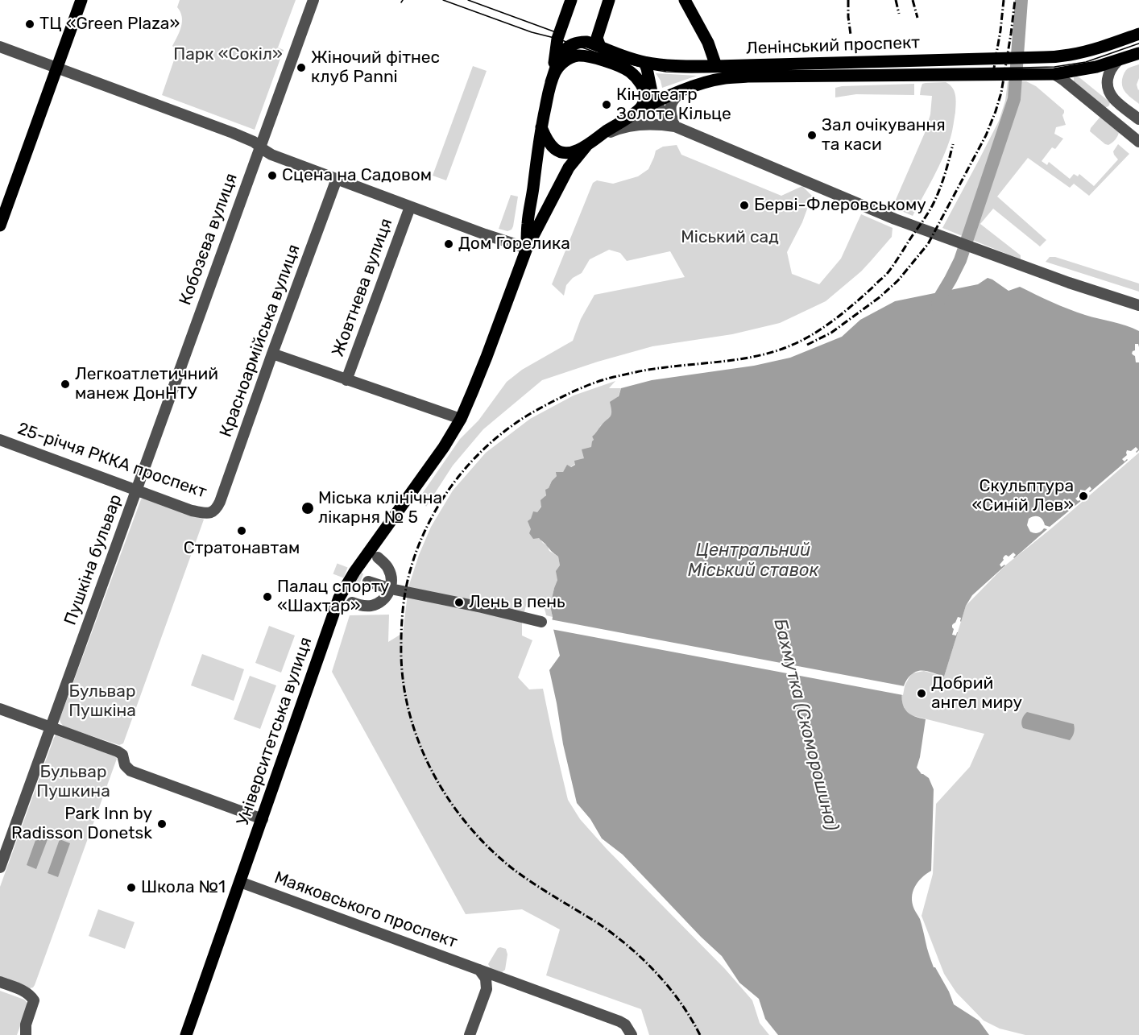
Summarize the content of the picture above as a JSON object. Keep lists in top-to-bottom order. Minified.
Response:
{"streets":{"main road":["Ленінський проспект","Університетська вулиця"],"street":["Кобозєва вулиця","Жовтнева вулиця","Красноармійська вулиця","25-річчя РККА проспект","Пушкіна бульвар","Маяковського проспект"]},"crossings":[["Ленінський проспект","Університетська вулиця"],["Кобозєва вулиця","25-річчя РККА проспект"],["Кобозєва вулиця","Пушкіна бульвар"],["Красноармійська вулиця","25-річчя РККА проспект"],["25-річчя РККА проспект","Пушкіна бульвар"],["Університетська вулиця","Маяковського проспект"]],"water":["Центральний Міський ставок","Бахмутка (Скоморошина)"],"parks":["Парк «Сокіл»","Міський сад","Бульвар Пушкіна","Бульвар Пушкина"],"places":["ТЦ «Green Plaza»","Жіночий фітнес клуб Panni","Кінотеатр Золоте Кільце","Зал очікування та каси","Сцена на Садовом","Берві-Флеровському","Дом Горелика","Легкоатлетичний манеж ДонНТУ","Скульптура «Синій Лев»","Міська клінічна лікарня № 5","Стратонавтам","Палац спорту «Шахтар»","Лень в пень","Добрий ангел миру","Park Inn by Radisson Donetsk","Школа №1"]}
